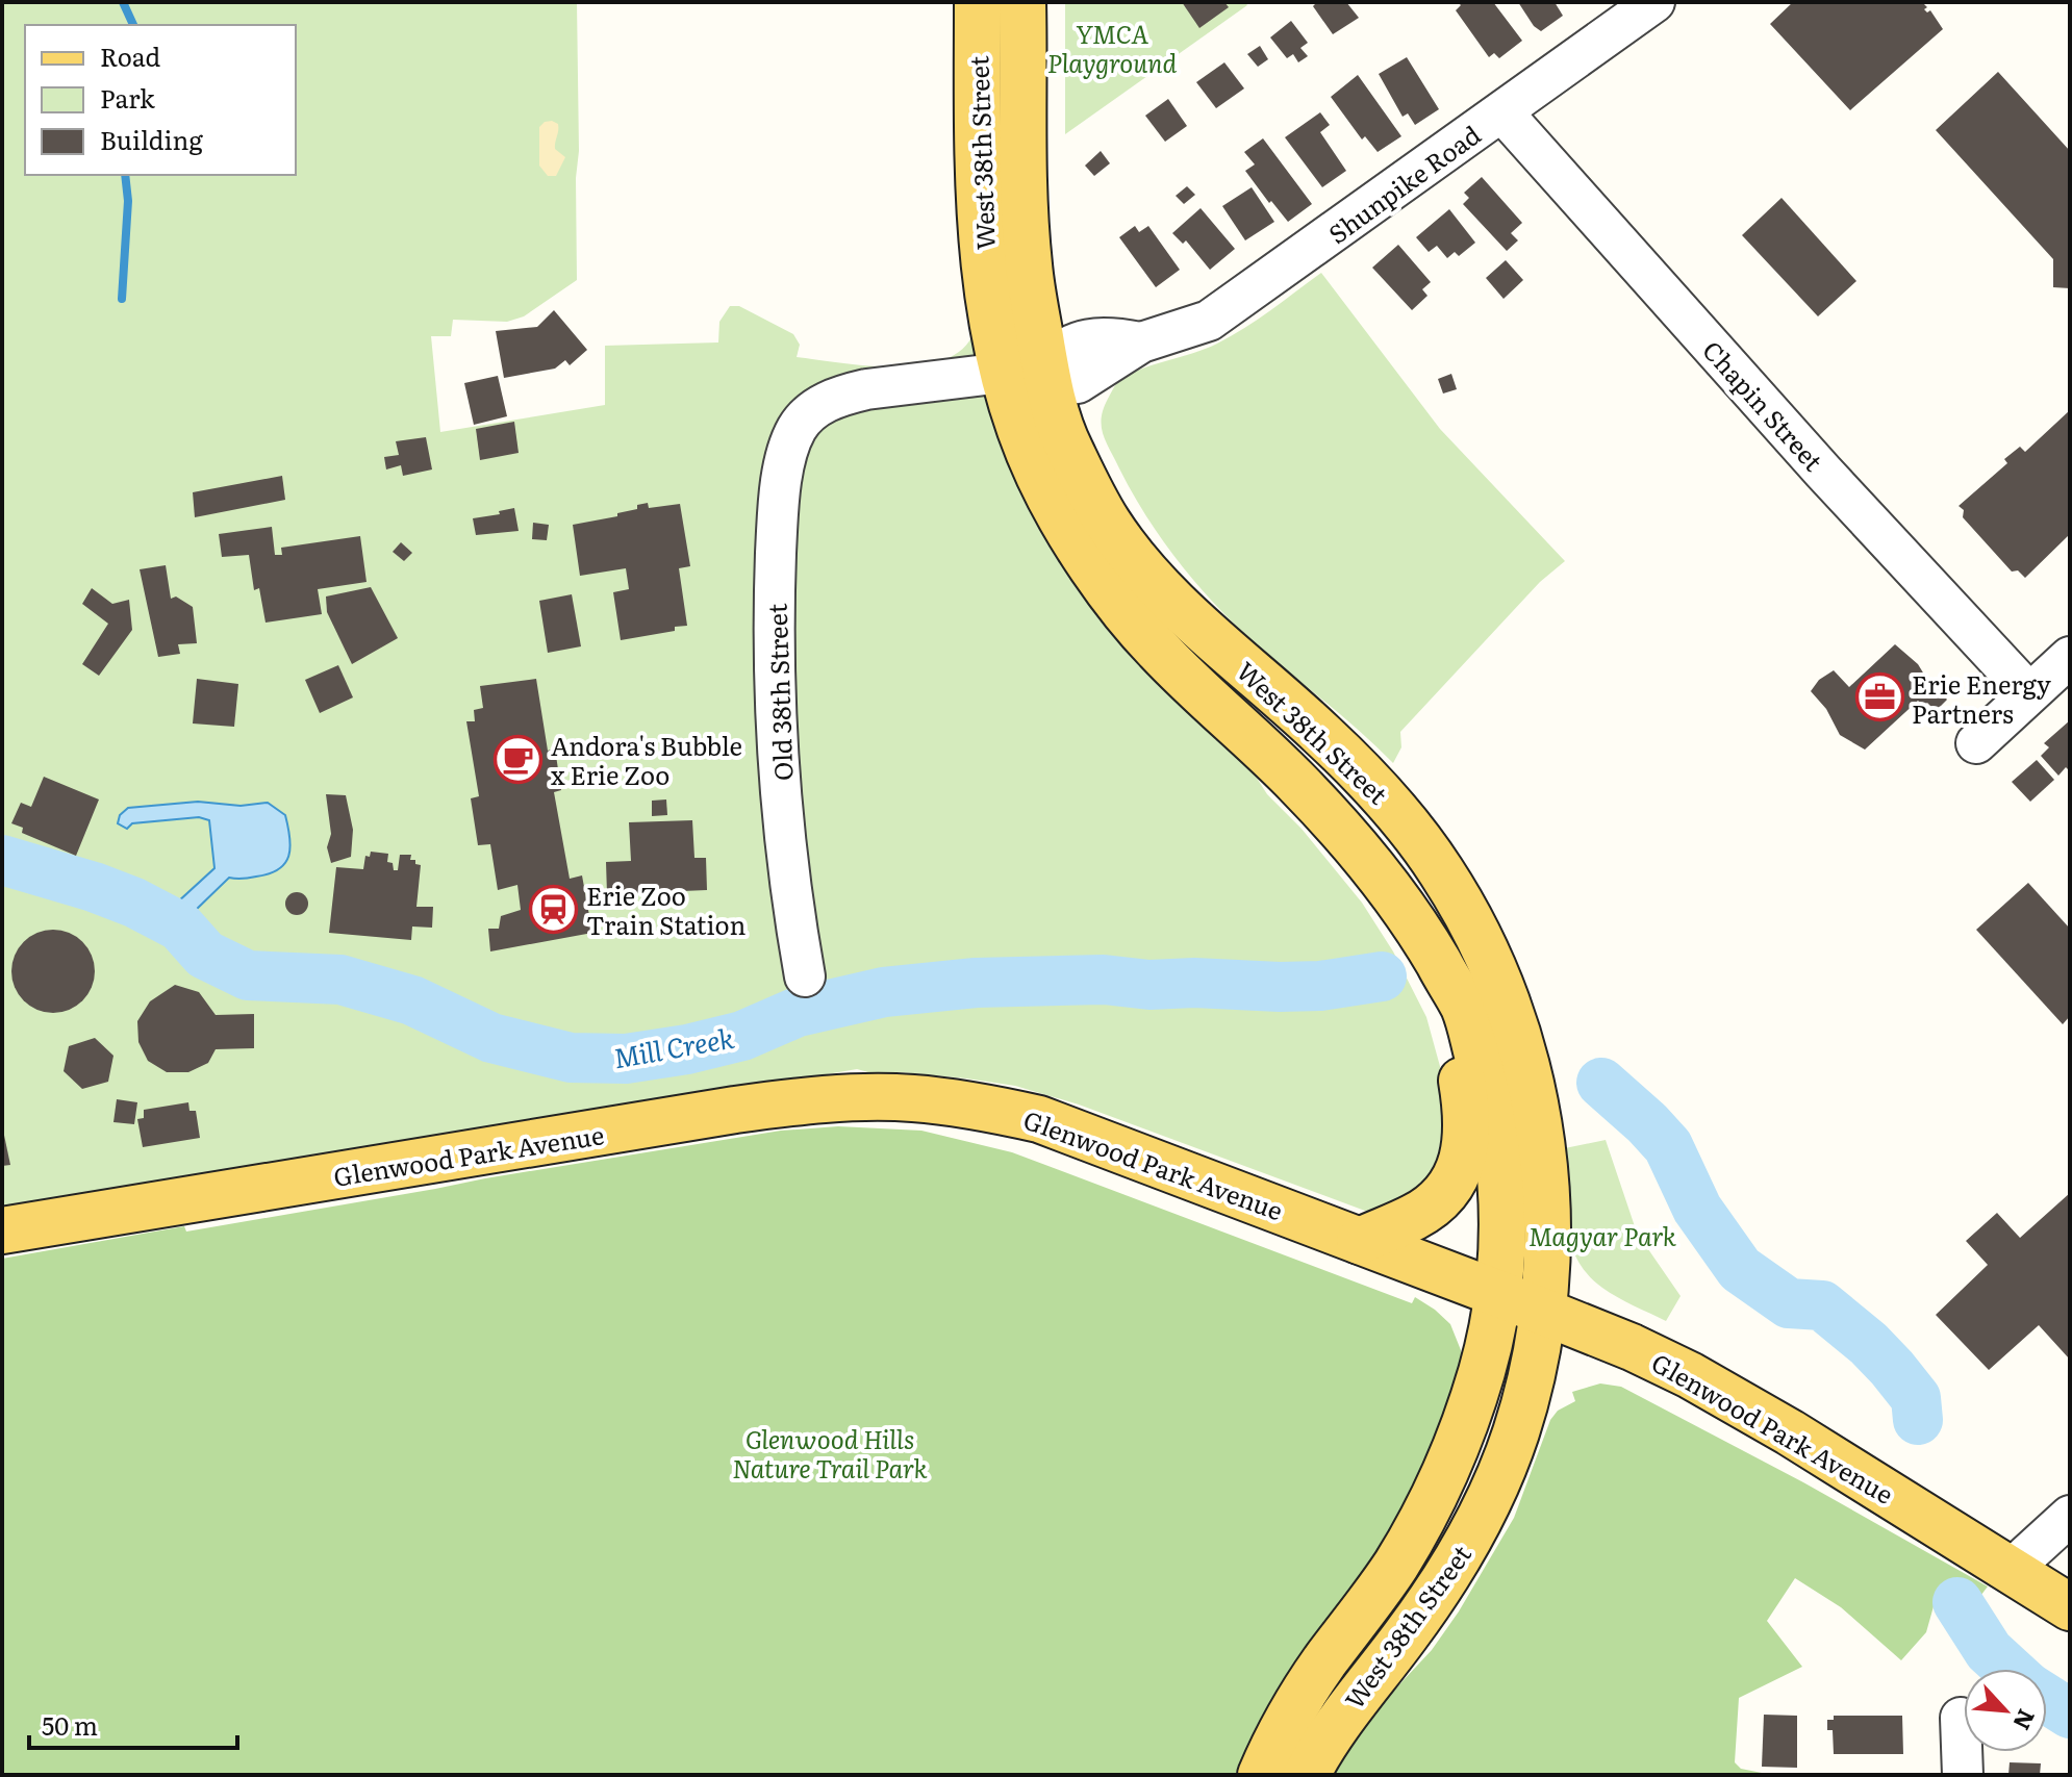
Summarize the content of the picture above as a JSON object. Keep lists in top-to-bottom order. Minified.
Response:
{"streets":{"main road":["West 38th Street","Glenwood Park Avenue"],"street":["Shunpike Road","Chapin Street","Old 38th Street"]},"crossings":[["West 38th Street","Shunpike Road"],["West 38th Street","Old 38th Street"],["West 38th Street","Glenwood Park Avenue"],["Shunpike Road","Chapin Street"]],"water":["Mill Creek"],"parks":["YMCA Playground","Magyar Park","Glenwood Hills Nature Trail Park"],"places":{"office":["Erie Energy Partners"],"cafe":["Andora's Bubble x Erie Zoo"],"station":["Erie Zoo Train Station"]},"legend":["Road","Park","Building"],"scale_bar":"50 m","north":"bottom right"}
